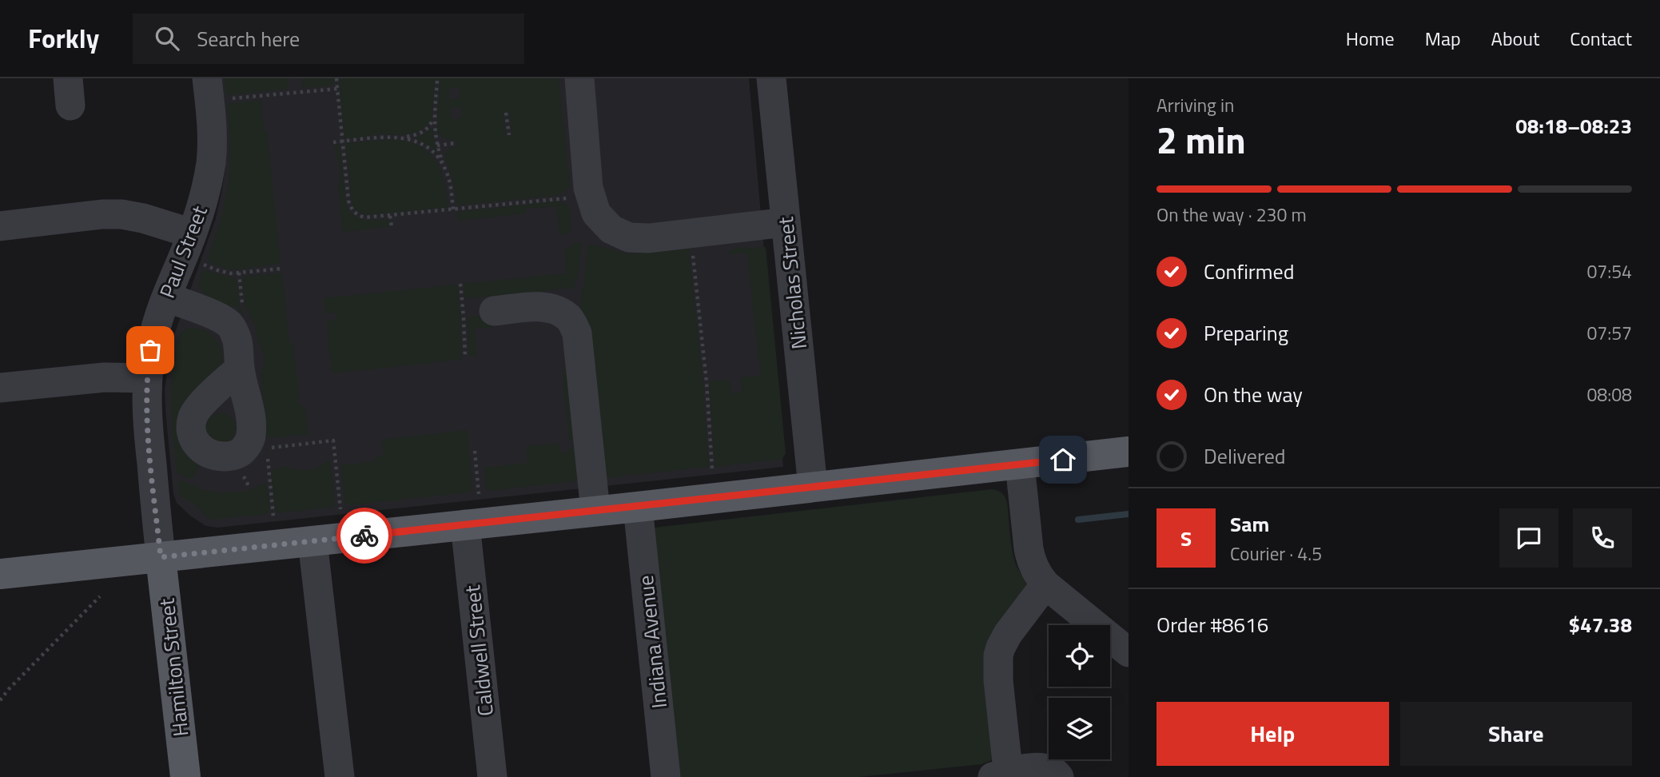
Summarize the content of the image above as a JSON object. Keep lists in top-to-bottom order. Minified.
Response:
{"streets":{"main road":["Hamilton Street"],"street":["Paul Street","Nicholas Street","Indiana Avenue","Caldwell Street"]},"crossings":[["Paul Street","Hamilton Street"]],"page":{"header":"Forkly","search":"Search here","nav":["Home","Map","About","Contact"],"heading":["2 min","Arriving in","08:18–08:23"],"panel":["Sam","Courier · 4.5","Order #8616","$47.38"],"bar":"On the way · 230 m","list":[["Confirmed","07:54"],["Preparing","07:57"],["On the way","08:08"],"Delivered"],"round":"S","buttons":["Help","Share"]}}
